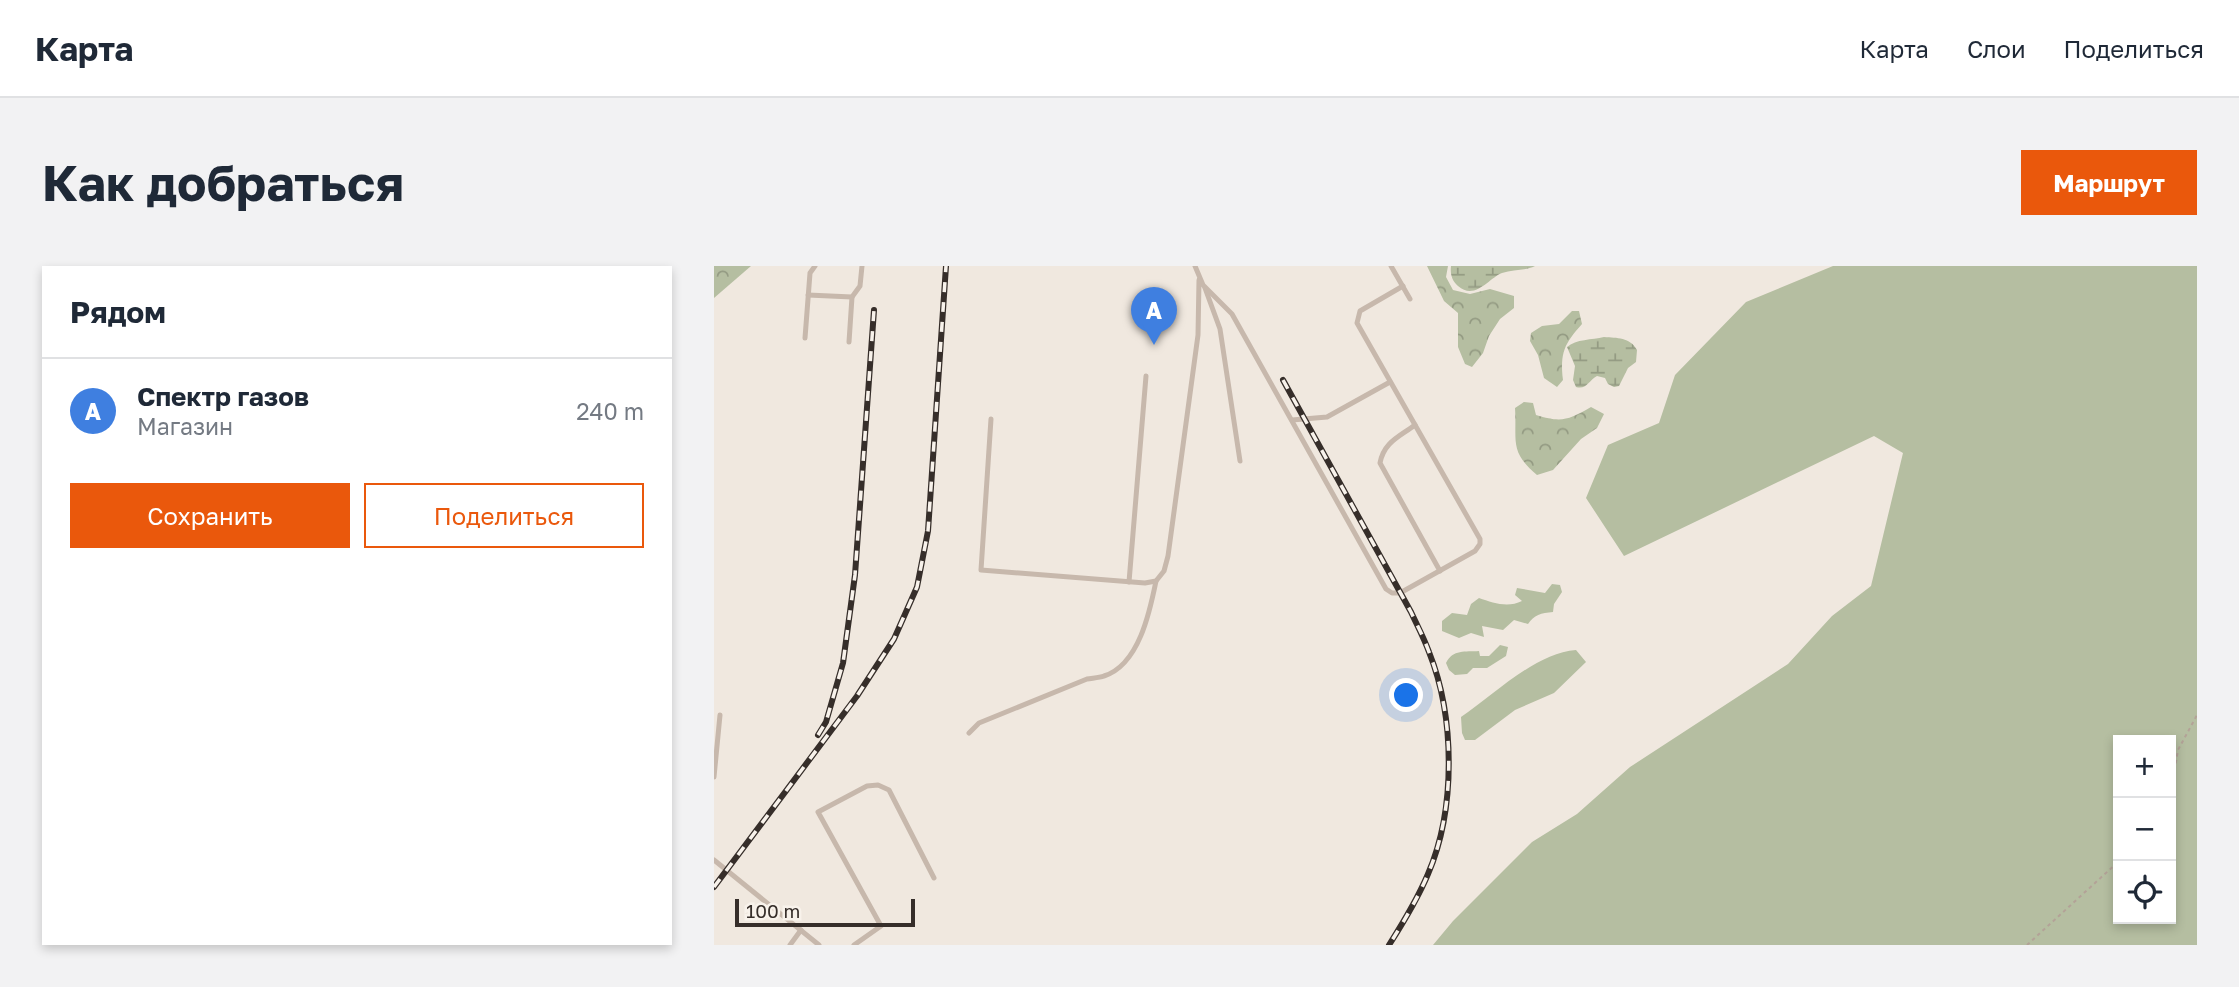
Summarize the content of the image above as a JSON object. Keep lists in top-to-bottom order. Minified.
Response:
{"scale_bar":"100 m","page":{"header":"Карта","nav":["Карта","Слои","Поделиться"],"buttons":["Маршрут",["Сохранить","Поделиться"]],"title":"Как добраться","heading":"Рядом","pins":"A","list":[{"mark":"A","name":"Спектр газов","note":"Магазин","value":"240 m"}],"map_buttons":["+","−"],"scale":"100 m"}}
